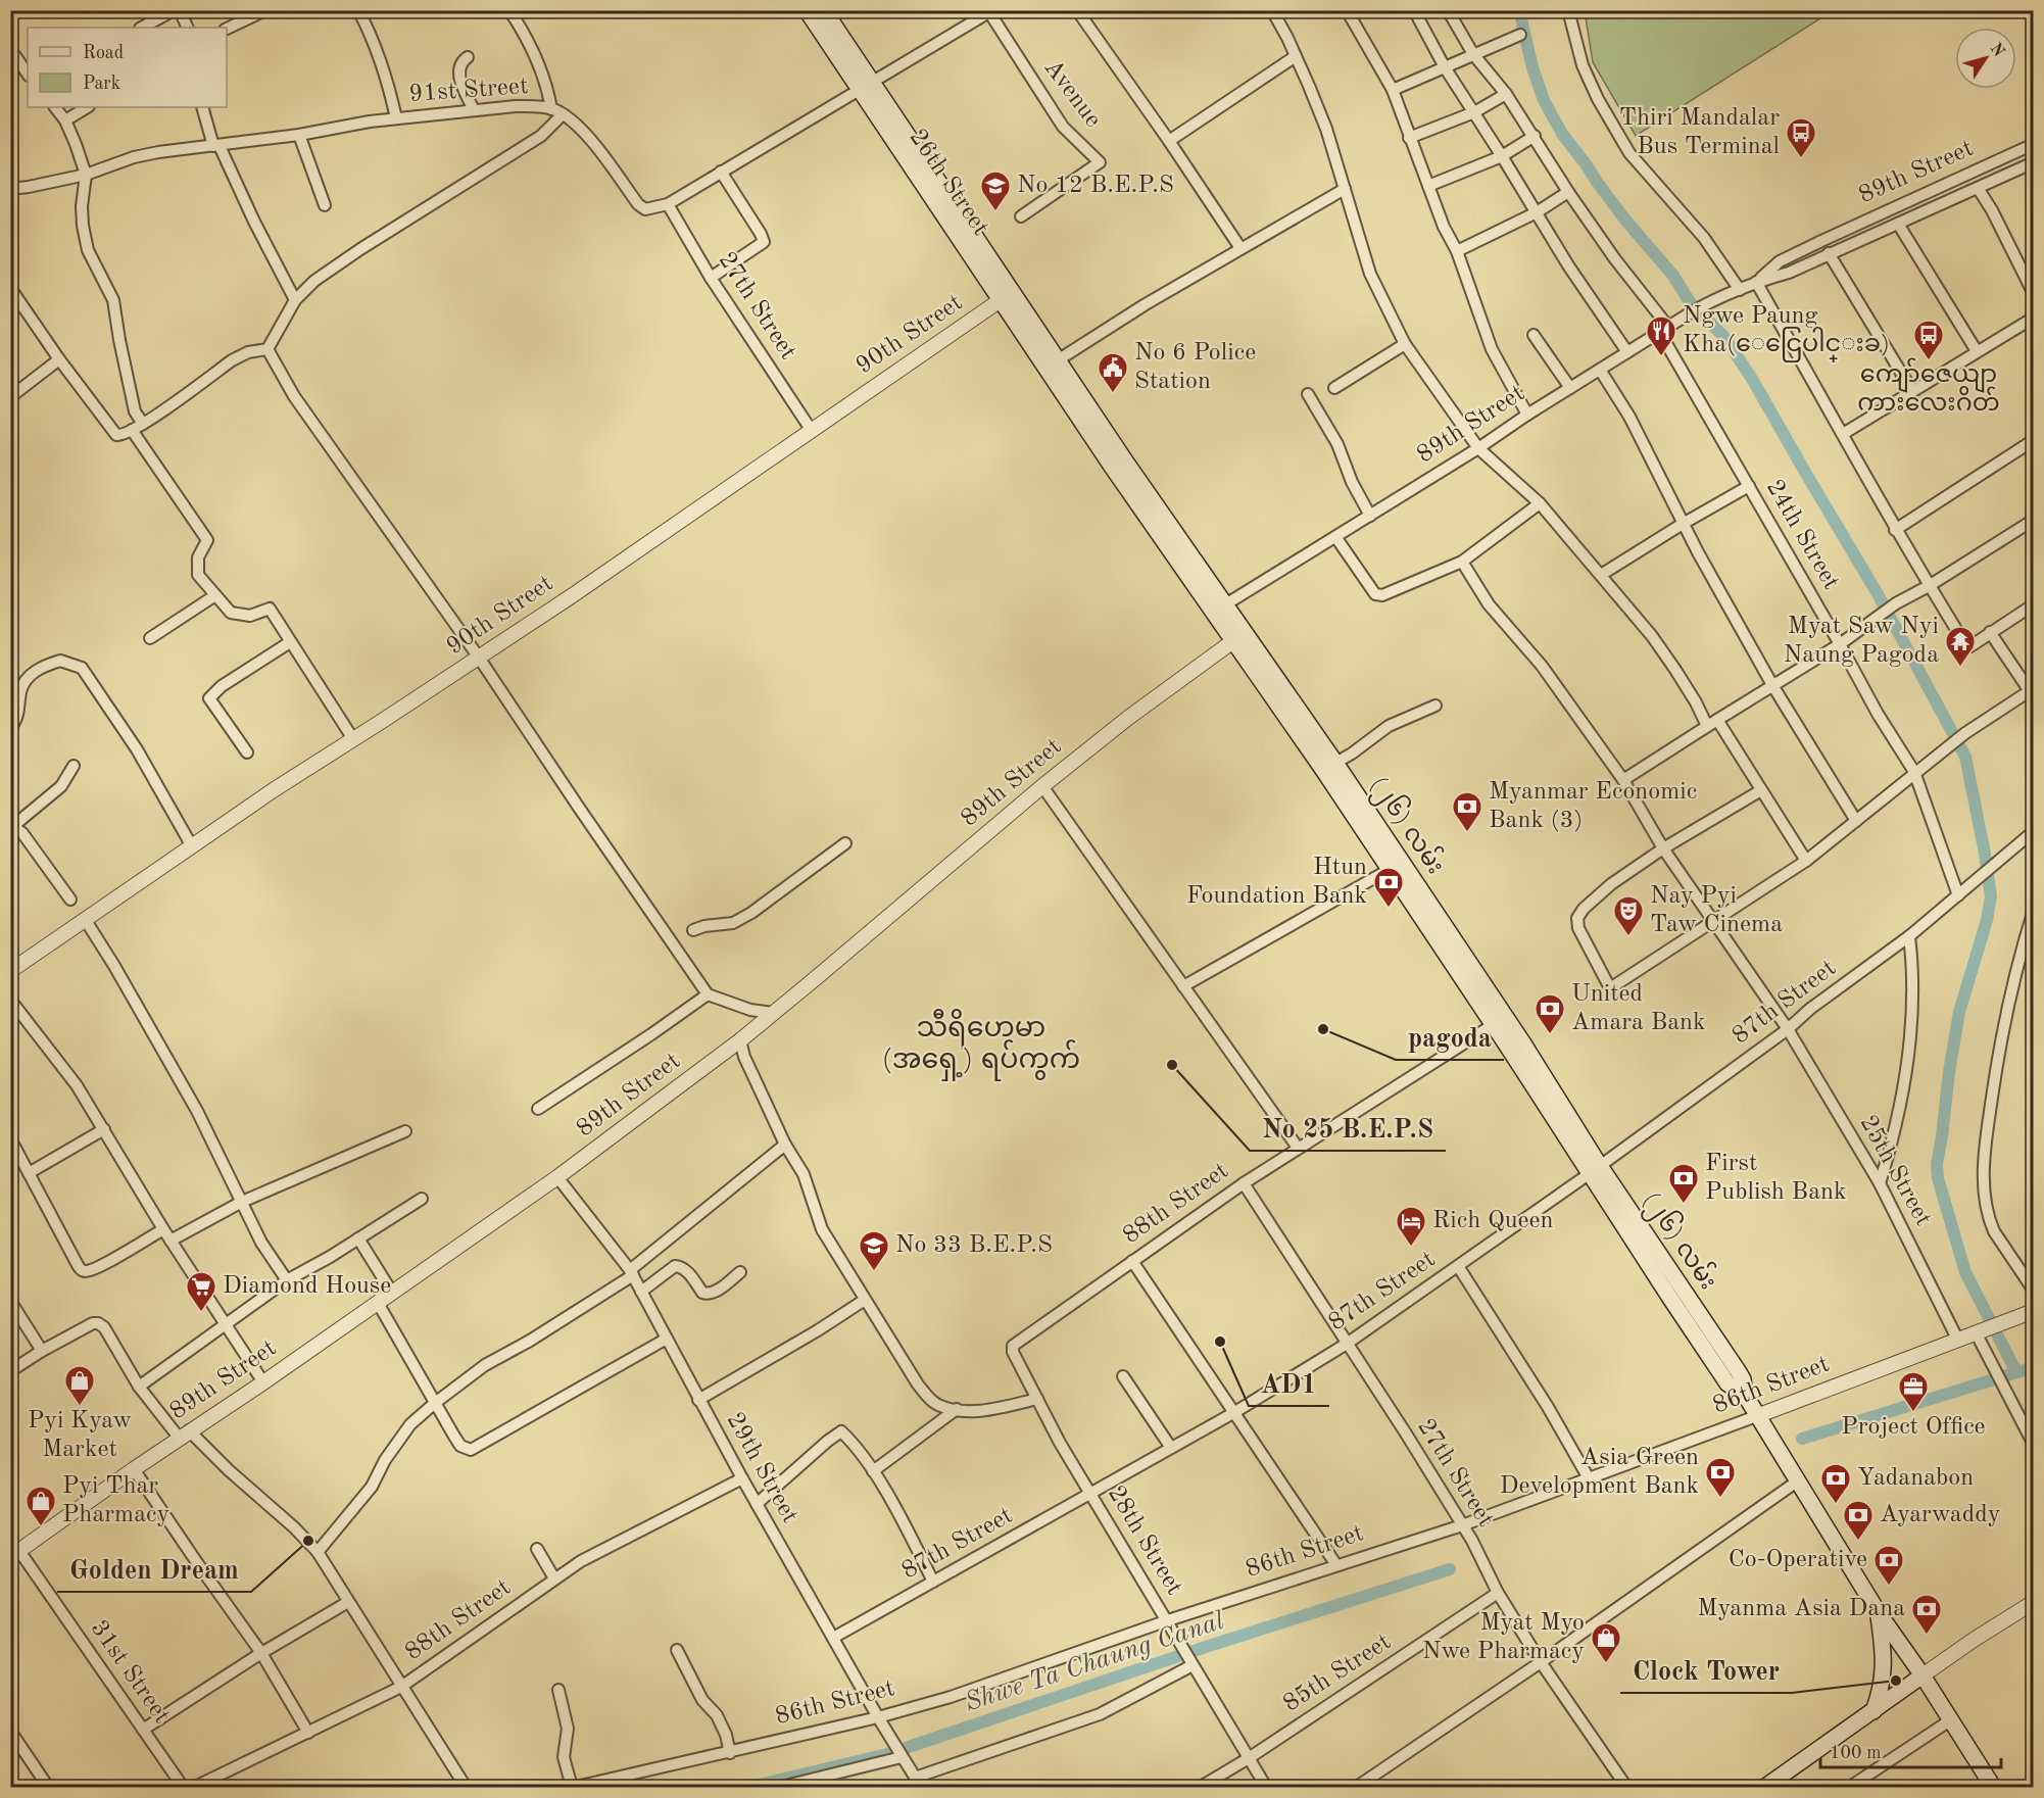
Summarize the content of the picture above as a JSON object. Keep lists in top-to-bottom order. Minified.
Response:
{"streets":{"main road":["26th Street","(၂၆) လမ်း"],"street":["91st Street","Avenue","89th Street","27th Street","90th Street","24th Street","87th Street","25th Street","88th Street","86th Street","29th Street","28th Street","31st Street","85th Street"]},"crossings":[["91st Street","27th Street"],["89th Street","24th Street"],["89th Street","(၂၆) လမ်း"],["89th Street","29th Street"],["89th Street","31st Street"],["26th Street","90th Street"],["26th Street","(၂၆) လမ်း"],["27th Street","90th Street"],["27th Street","87th Street"],["27th Street","88th Street"],["27th Street","86th Street"],["27th Street","85th Street"],["90th Street","(၂၆) လမ်း"],["24th Street","87th Street"],["(၂၆) လမ်း","87th Street"],["(၂၆) လမ်း","88th Street"],["(၂၆) လမ်း","86th Street"],["87th Street","25th Street"],["87th Street","29th Street"],["87th Street","28th Street"],["25th Street","86th Street"],["88th Street","29th Street"],["88th Street","28th Street"],["86th Street","29th Street"],["86th Street","28th Street"],["28th Street","85th Street"]],"districts":["သီရိဟေမာ (အရှေ့) ရပ်ကွက်"],"water":["Shwe Ta Chaung Canal"],"places":{"bus stop":["Thiri Mandalar Bus Terminal","ကျော်ဇေယျာ ကားလေးဂိတ်"],"school or university":["No 12 B.E.P.S","No 33 B.E.P.S"],"restaurant":["Ngwe Paung Kha(ေငြေပါင္းခ)"],"public building":["No 6 Police Station"],"temple":["Myat Saw Nyi Naung Pagoda"],"bank":["Myanmar Economic Bank (3)","Htun Foundation Bank","United Amara Bank","First Publish Bank","Asia Green Development Bank","Yadanabon","Ayarwaddy","Co-Operative","Myanma Asia Dana"],"theatre":["Nay Pyi Taw Cinema"],"other":["pagoda","No 25 B.E.P.S","AD1","Golden Dream","Clock Tower"],"hotel":["Rich Queen"],"supermarket":["Diamond House"],"shop":["Pyi Kyaw Market","Pyi Thar Pharmacy","Myat Myo Nwe Pharmacy"],"office":["Project Office"]},"legend":["Road","Park"],"scale_bar":"100 m","north":"top right"}
